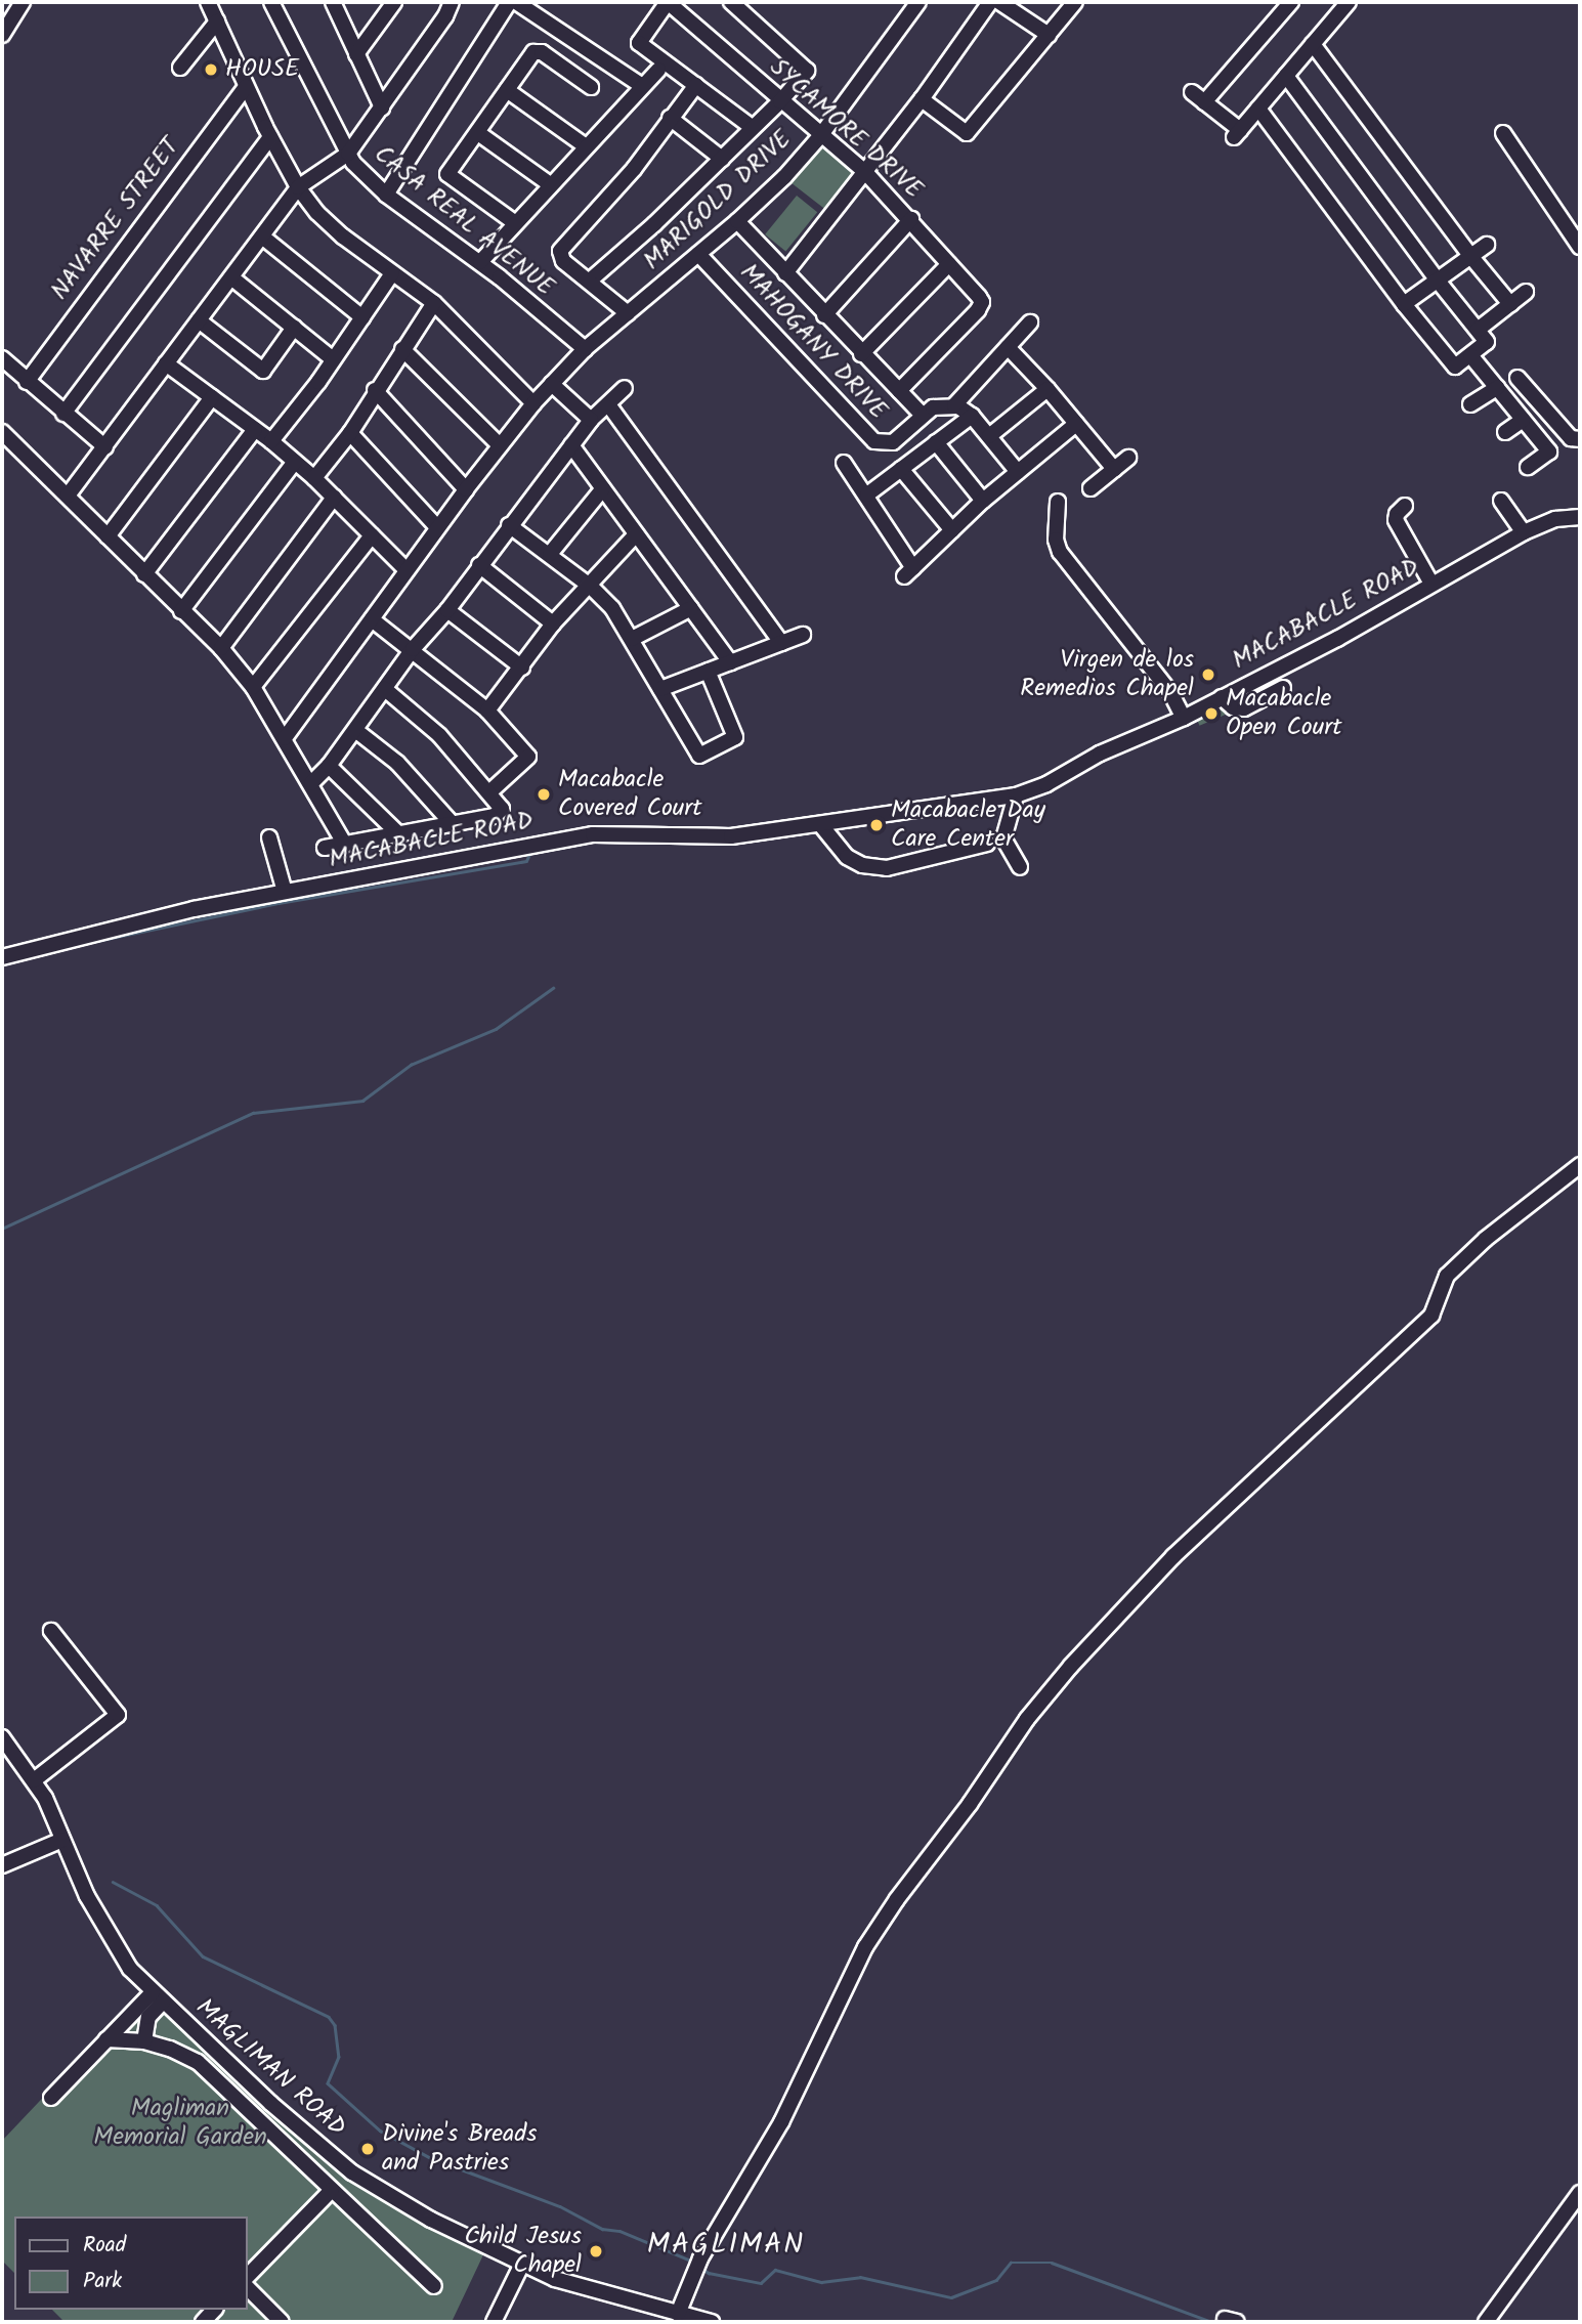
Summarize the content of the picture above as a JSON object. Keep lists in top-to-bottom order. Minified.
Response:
{"streets":{"street":["SYCAMORE DRIVE","MARIGOLD DRIVE","NAVARRE STREET","CASA REAL AVENUE","MAHOGANY DRIVE","MACABACLE ROAD","MAGLIMAN ROAD"]},"crossings":[["SYCAMORE DRIVE","MARIGOLD DRIVE"],["SYCAMORE DRIVE","MAHOGANY DRIVE"],["MARIGOLD DRIVE","CASA REAL AVENUE"],["MARIGOLD DRIVE","MAHOGANY DRIVE"]],"districts":["MAGLIMAN"],"parks":["Magliman Memorial Garden"],"places":["HOUSE","Virgen de los Remedios Chapel","Macabacle Open Court","Macabacle Covered Court","Macabacle Day Care Center","Divine's Breads and Pastries","Child Jesus Chapel"],"legend":["Road","Park"]}
